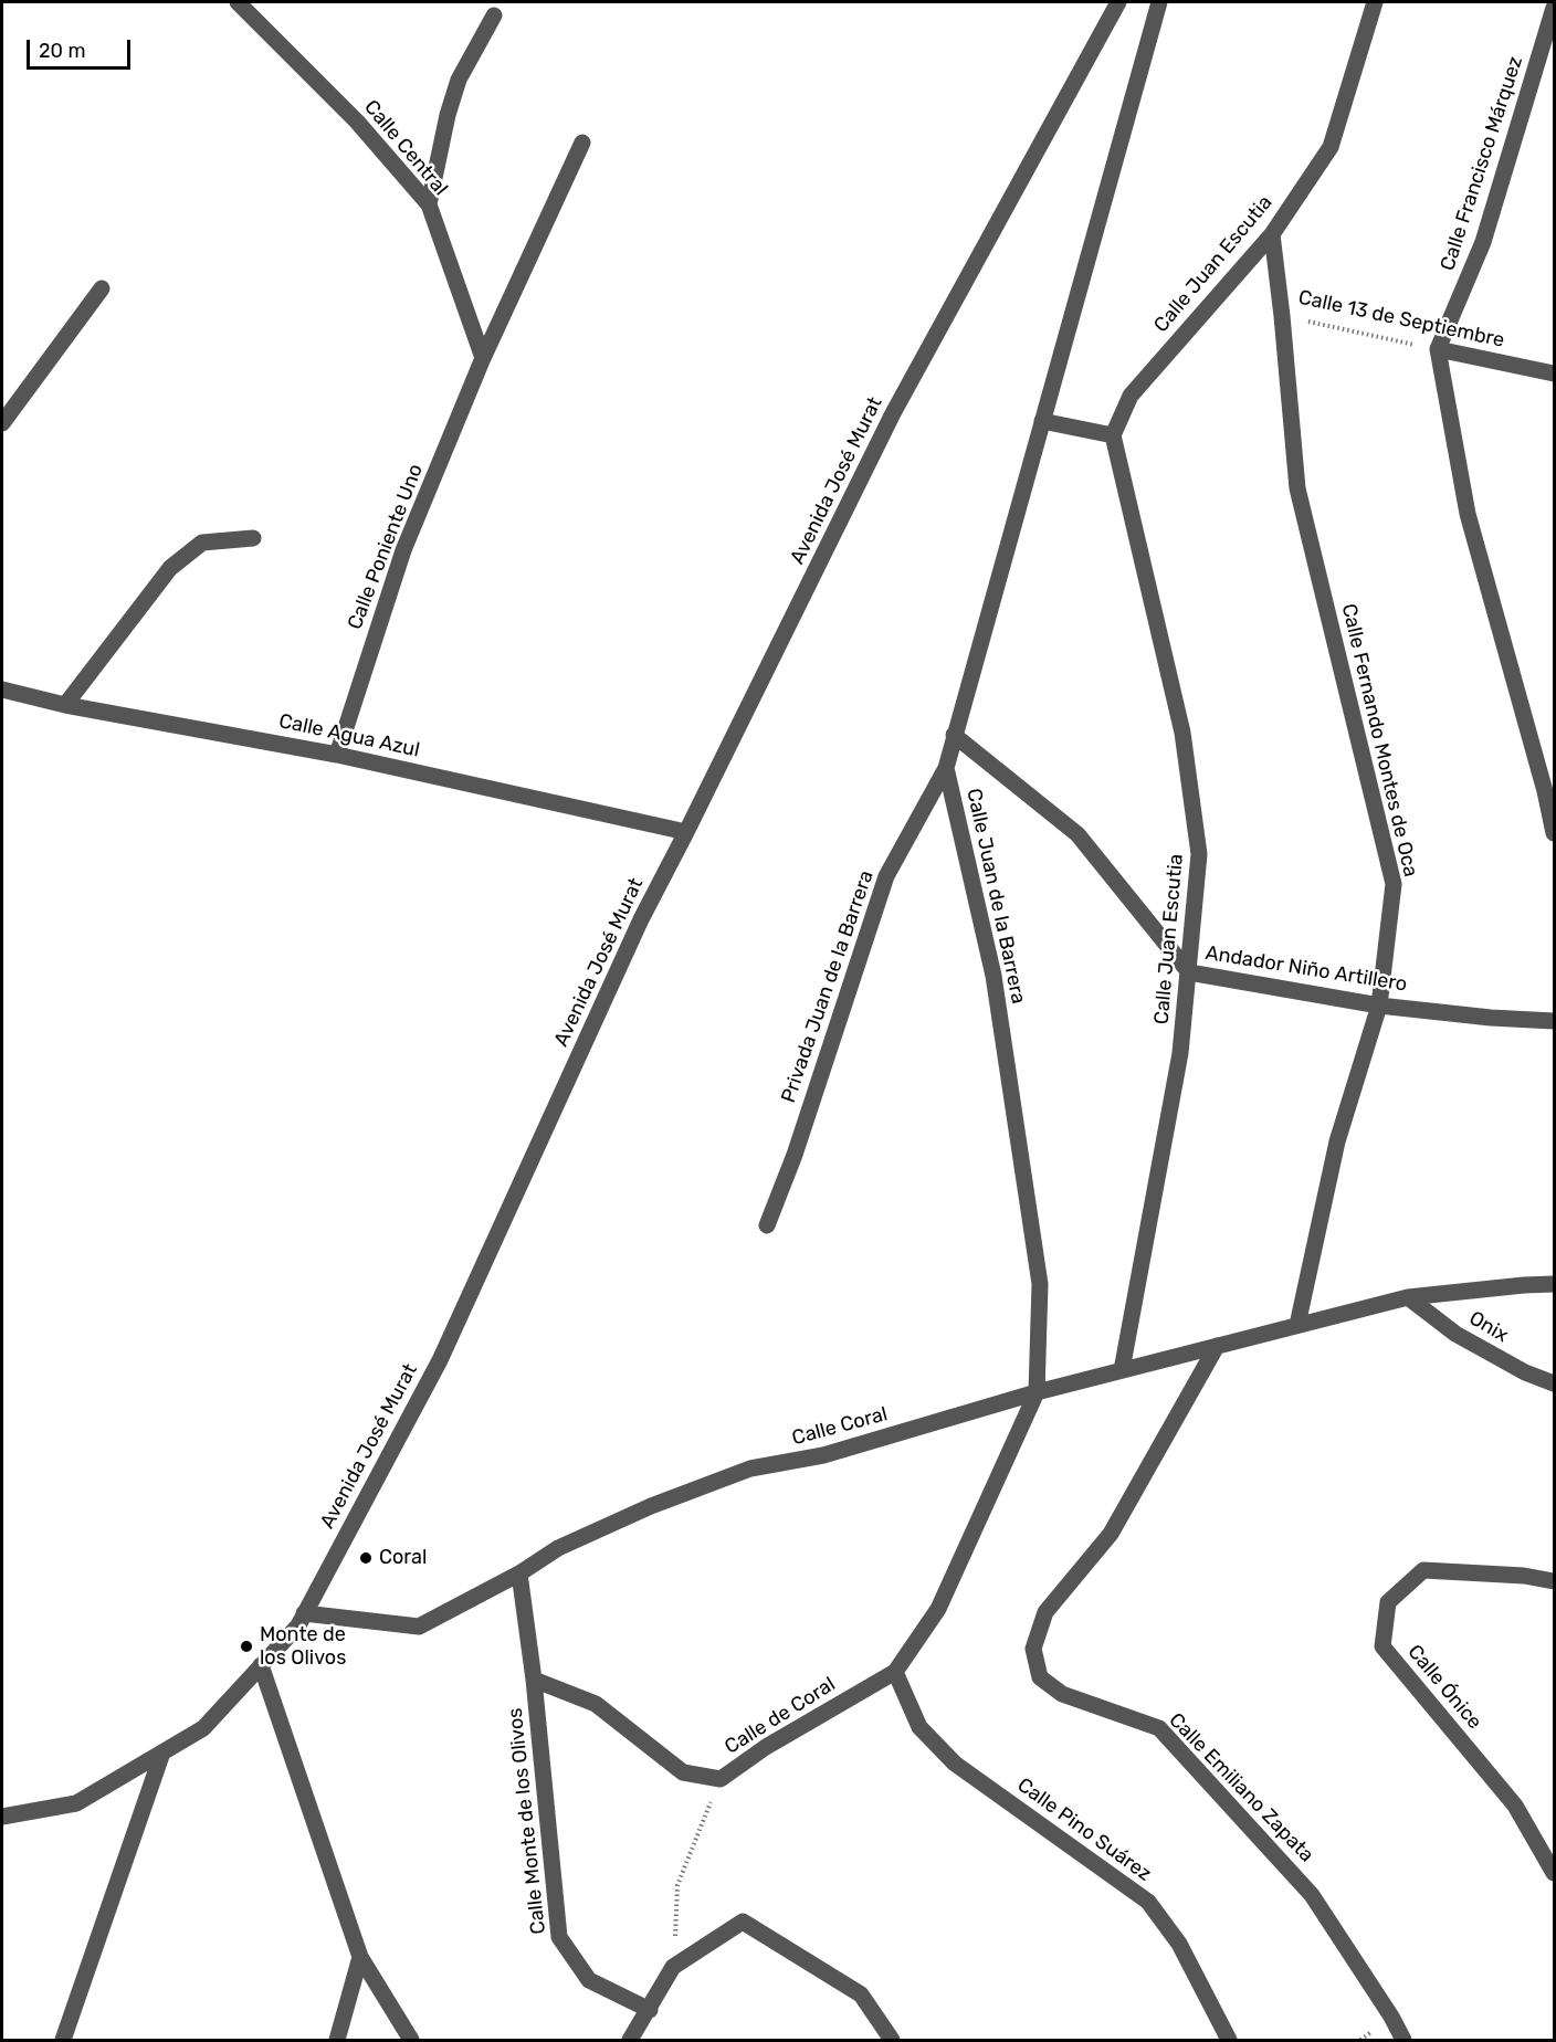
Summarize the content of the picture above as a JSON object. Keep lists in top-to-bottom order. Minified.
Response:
{"streets":{"street":["Calle Central","Calle Francisco Márquez","Calle Juan Escutia","Calle 13 de Septiembre","Avenida José Murat","Calle Poniente Uno","Calle Agua Azul","Calle Fernando Montes de Oca","Calle Juan de la Barrera","Andador Niño Artillero","Privada Juan de la Barrera","Onix","Calle Coral","Calle Ónice","Calle de Coral","Calle Emiliano Zapata","Calle Monte de los Olivos","Calle Pino Suárez"]},"crossings":[["Calle Central","Calle Poniente Uno"],["Calle Francisco Márquez","Calle 13 de Septiembre"],["Calle Juan Escutia","Calle 13 de Septiembre"],["Calle Juan Escutia","Andador Niño Artillero"],["Calle Juan Escutia","Calle Coral"],["Calle 13 de Septiembre","Calle Fernando Montes de Oca"],["Avenida José Murat","Calle Agua Azul"],["Avenida José Murat","Calle Coral"],["Calle Poniente Uno","Calle Agua Azul"],["Calle Fernando Montes de Oca","Andador Niño Artillero"],["Calle Fernando Montes de Oca","Calle Coral"],["Calle Juan de la Barrera","Andador Niño Artillero"],["Calle Juan de la Barrera","Privada Juan de la Barrera"],["Calle Juan de la Barrera","Calle Coral"],["Onix","Calle Coral"],["Calle Coral","Calle Emiliano Zapata"],["Calle Coral","Calle Monte de los Olivos"],["Calle de Coral","Calle Pino Suárez"]],"places":["Coral","Monte de los Olivos"],"scale_bar":"20 m"}
